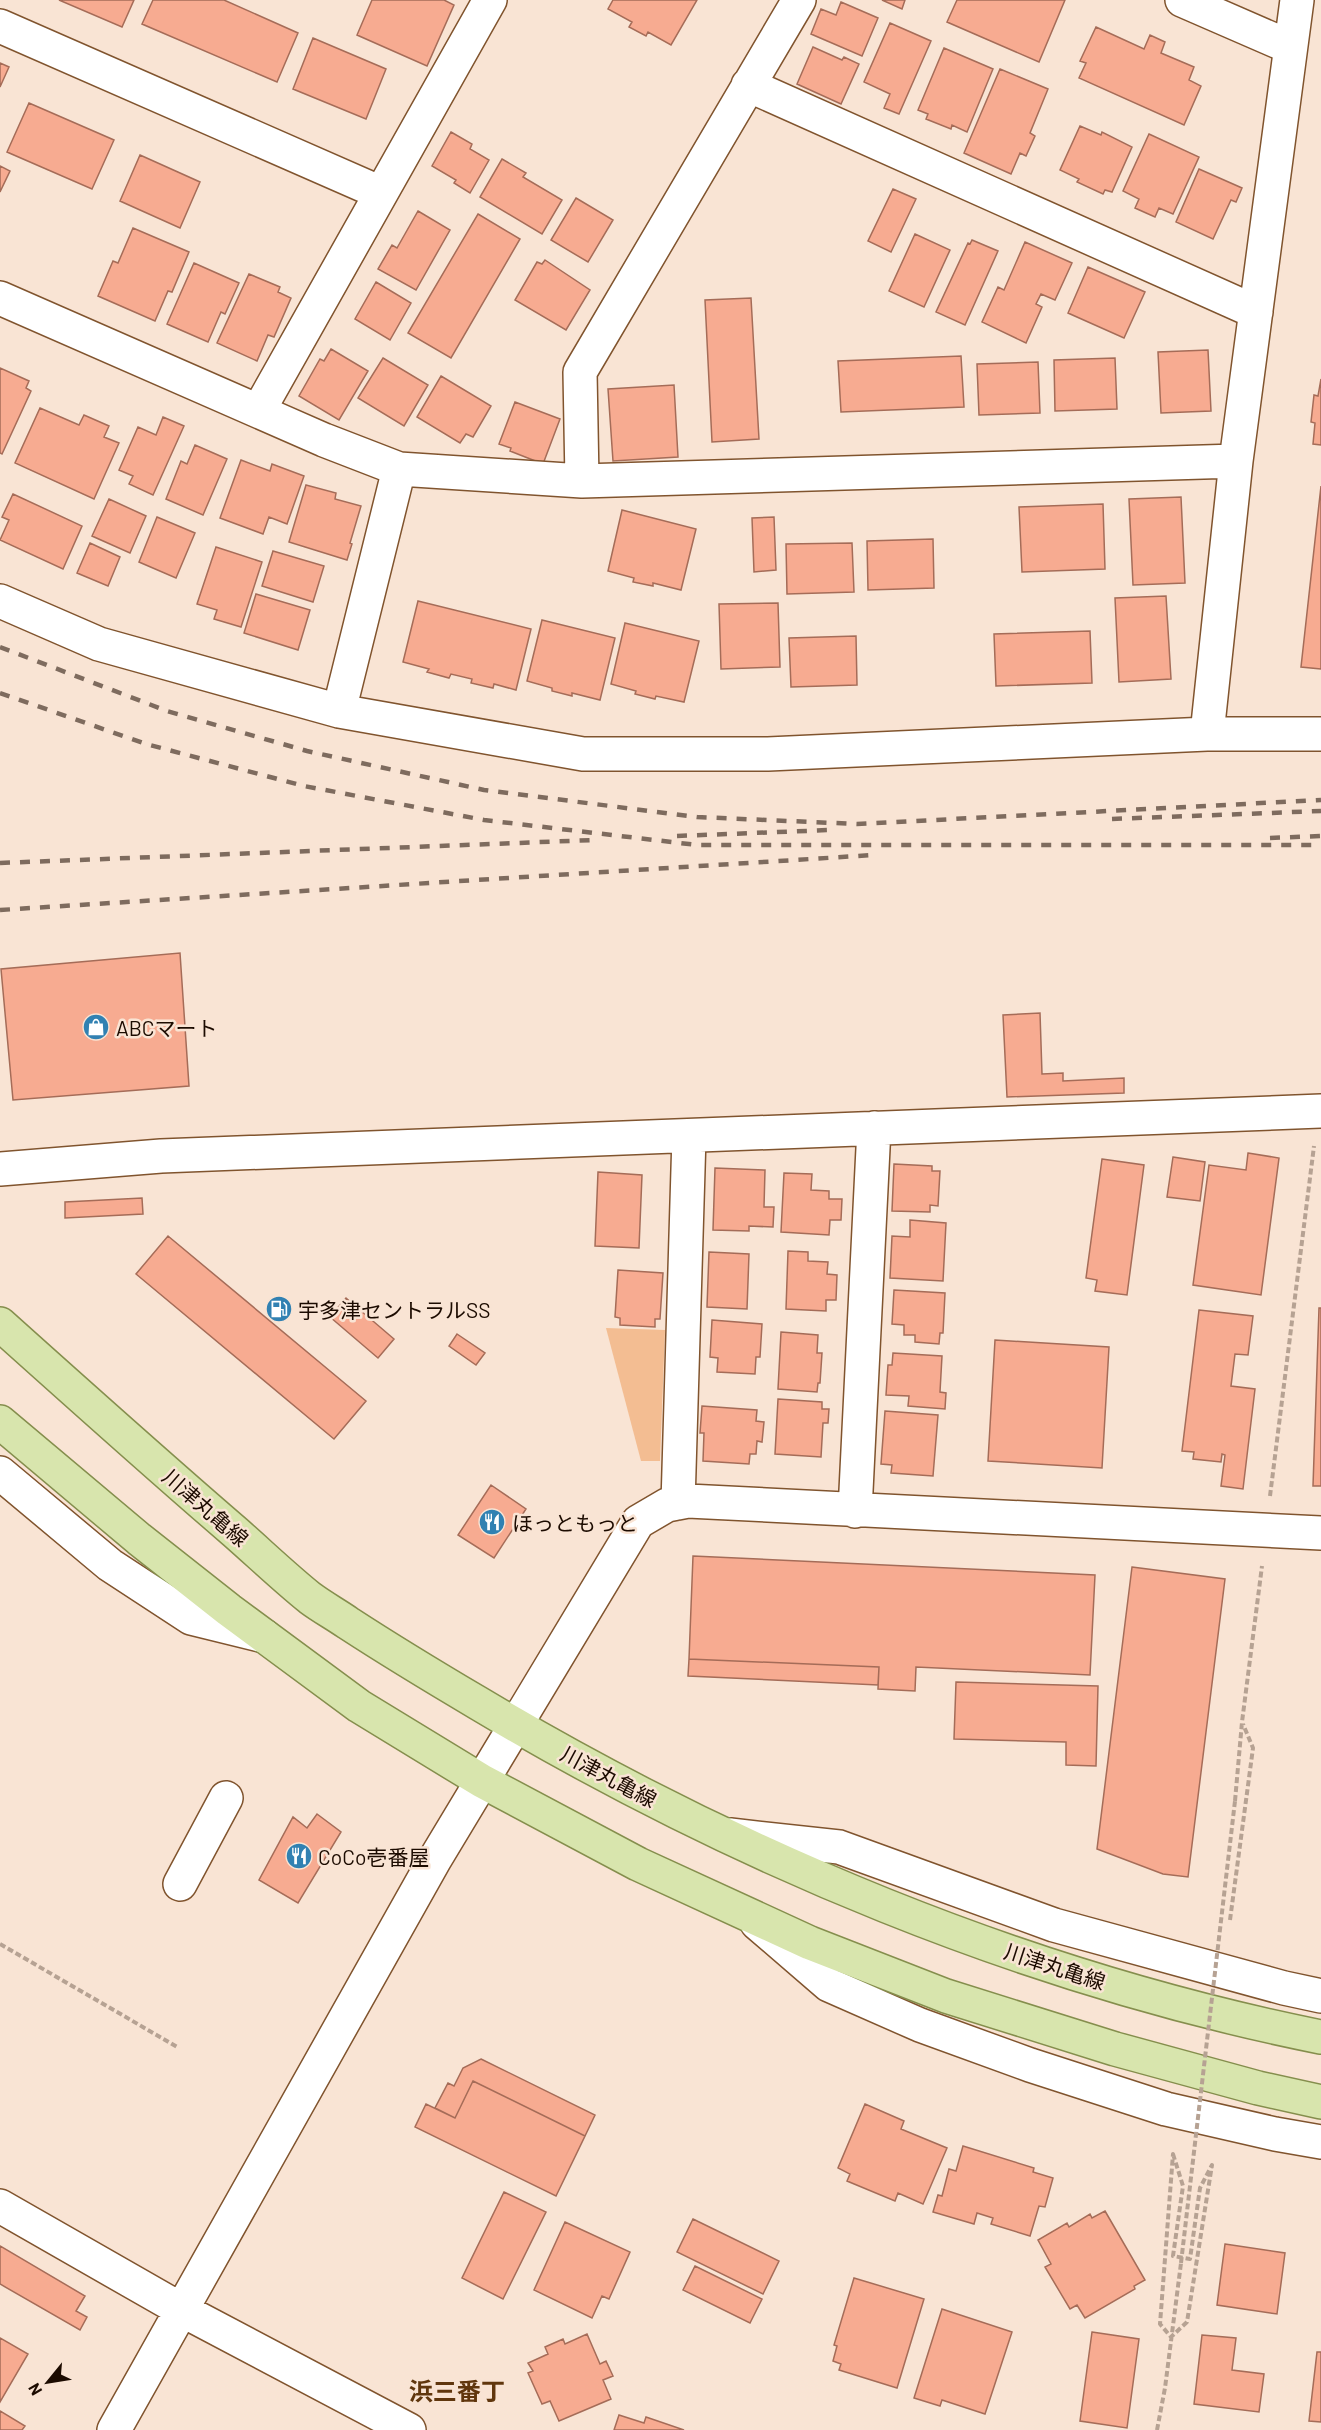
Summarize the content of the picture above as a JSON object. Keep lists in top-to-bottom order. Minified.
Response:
{"streets":{"main road":["川津丸亀線"]},"districts":["浜三番丁"],"places":{"shop":["ABCマート"],"fuel station":["宇多津セントラルSS"],"restaurant":["ほっともっと","CoCo壱番屋"]},"north":"bottom left"}
